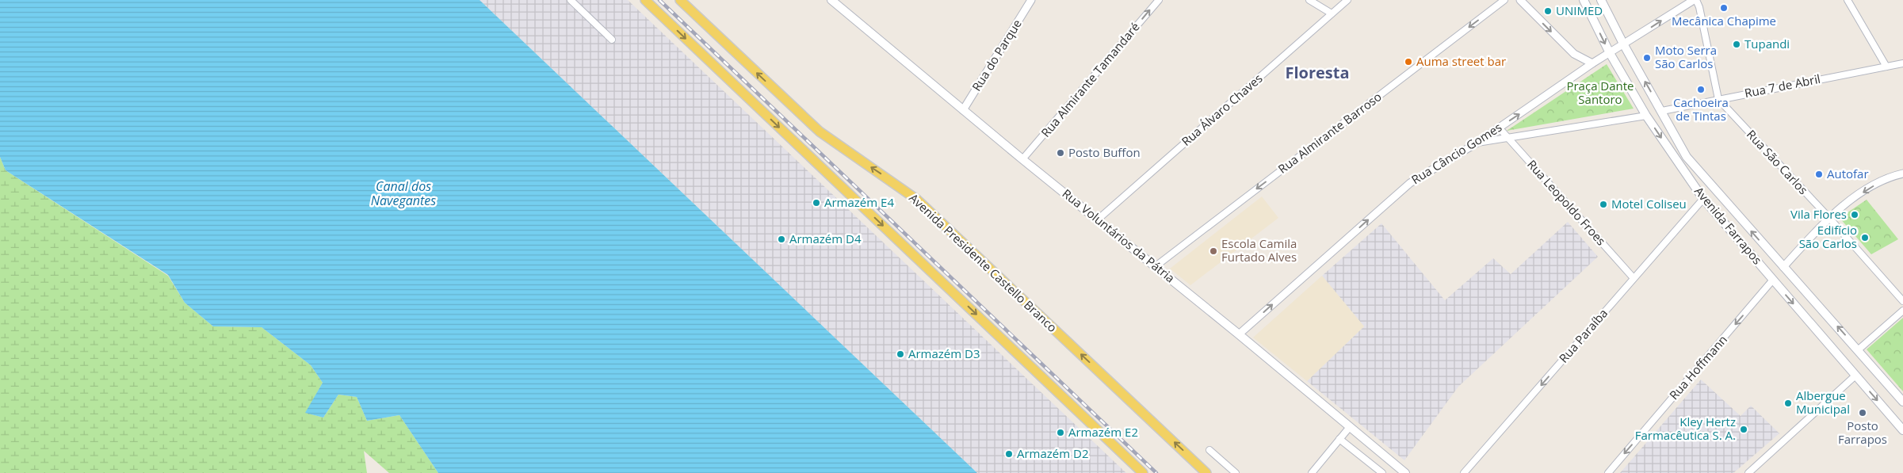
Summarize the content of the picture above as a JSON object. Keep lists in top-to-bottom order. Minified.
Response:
{"streets":{"main road":["Avenida Farrapos","Rua Voluntários da Pátria","Avenida Presidente Castello Branco"],"street":["Rua do Parque","Rua Almirante Tamandaré","Rua 7 de Abril","Rua Álvaro Chaves","Rua Almirante Barroso","Rua Câncio Gomes","Rua São Carlos","Rua Leopoldo Froes","Rua Paraíba","Rua Hoffmann"]},"crossings":[["Rua do Parque","Rua Voluntários da Pátria"],["Rua Almirante Tamandaré","Rua Voluntários da Pátria"],["Rua 7 de Abril","Rua São Carlos"],["Rua 7 de Abril","Avenida Farrapos"],["Rua Álvaro Chaves","Rua Voluntários da Pátria"],["Rua Almirante Barroso","Rua Voluntários da Pátria"],["Rua Câncio Gomes","Rua Leopoldo Froes"],["Rua Câncio Gomes","Avenida Farrapos"],["Rua Câncio Gomes","Rua Voluntários da Pátria"],["Rua Leopoldo Froes","Rua Paraíba"],["Avenida Farrapos","Rua Paraíba"],["Avenida Farrapos","Rua Hoffmann"]],"one_way":["Rua Almirante Tamandaré","Rua Almirante Barroso","Rua Câncio Gomes","Rua Paraíba","Rua Hoffmann"],"districts":["Floresta"],"water":["Canal dos Navegantes"],"parks":["Praça Dante Santoro"],"places":["Mecânica Chapime","UNIMED","Tupandi","Moto Serra São Carlos","Auma street bar","Cachoeira de Tintas","Posto Buffon","Autofar","Armazém E4","Motel Coliseu","Vila Flores","Edifício São Carlos","Armazém D4","Escola Camila Furtado Alves","Armazém D3","Albergue Municipal","Posto Farrapos","Kley Hertz Farmacêutica S. A.","Armazém E2","Armazém D2"]}
